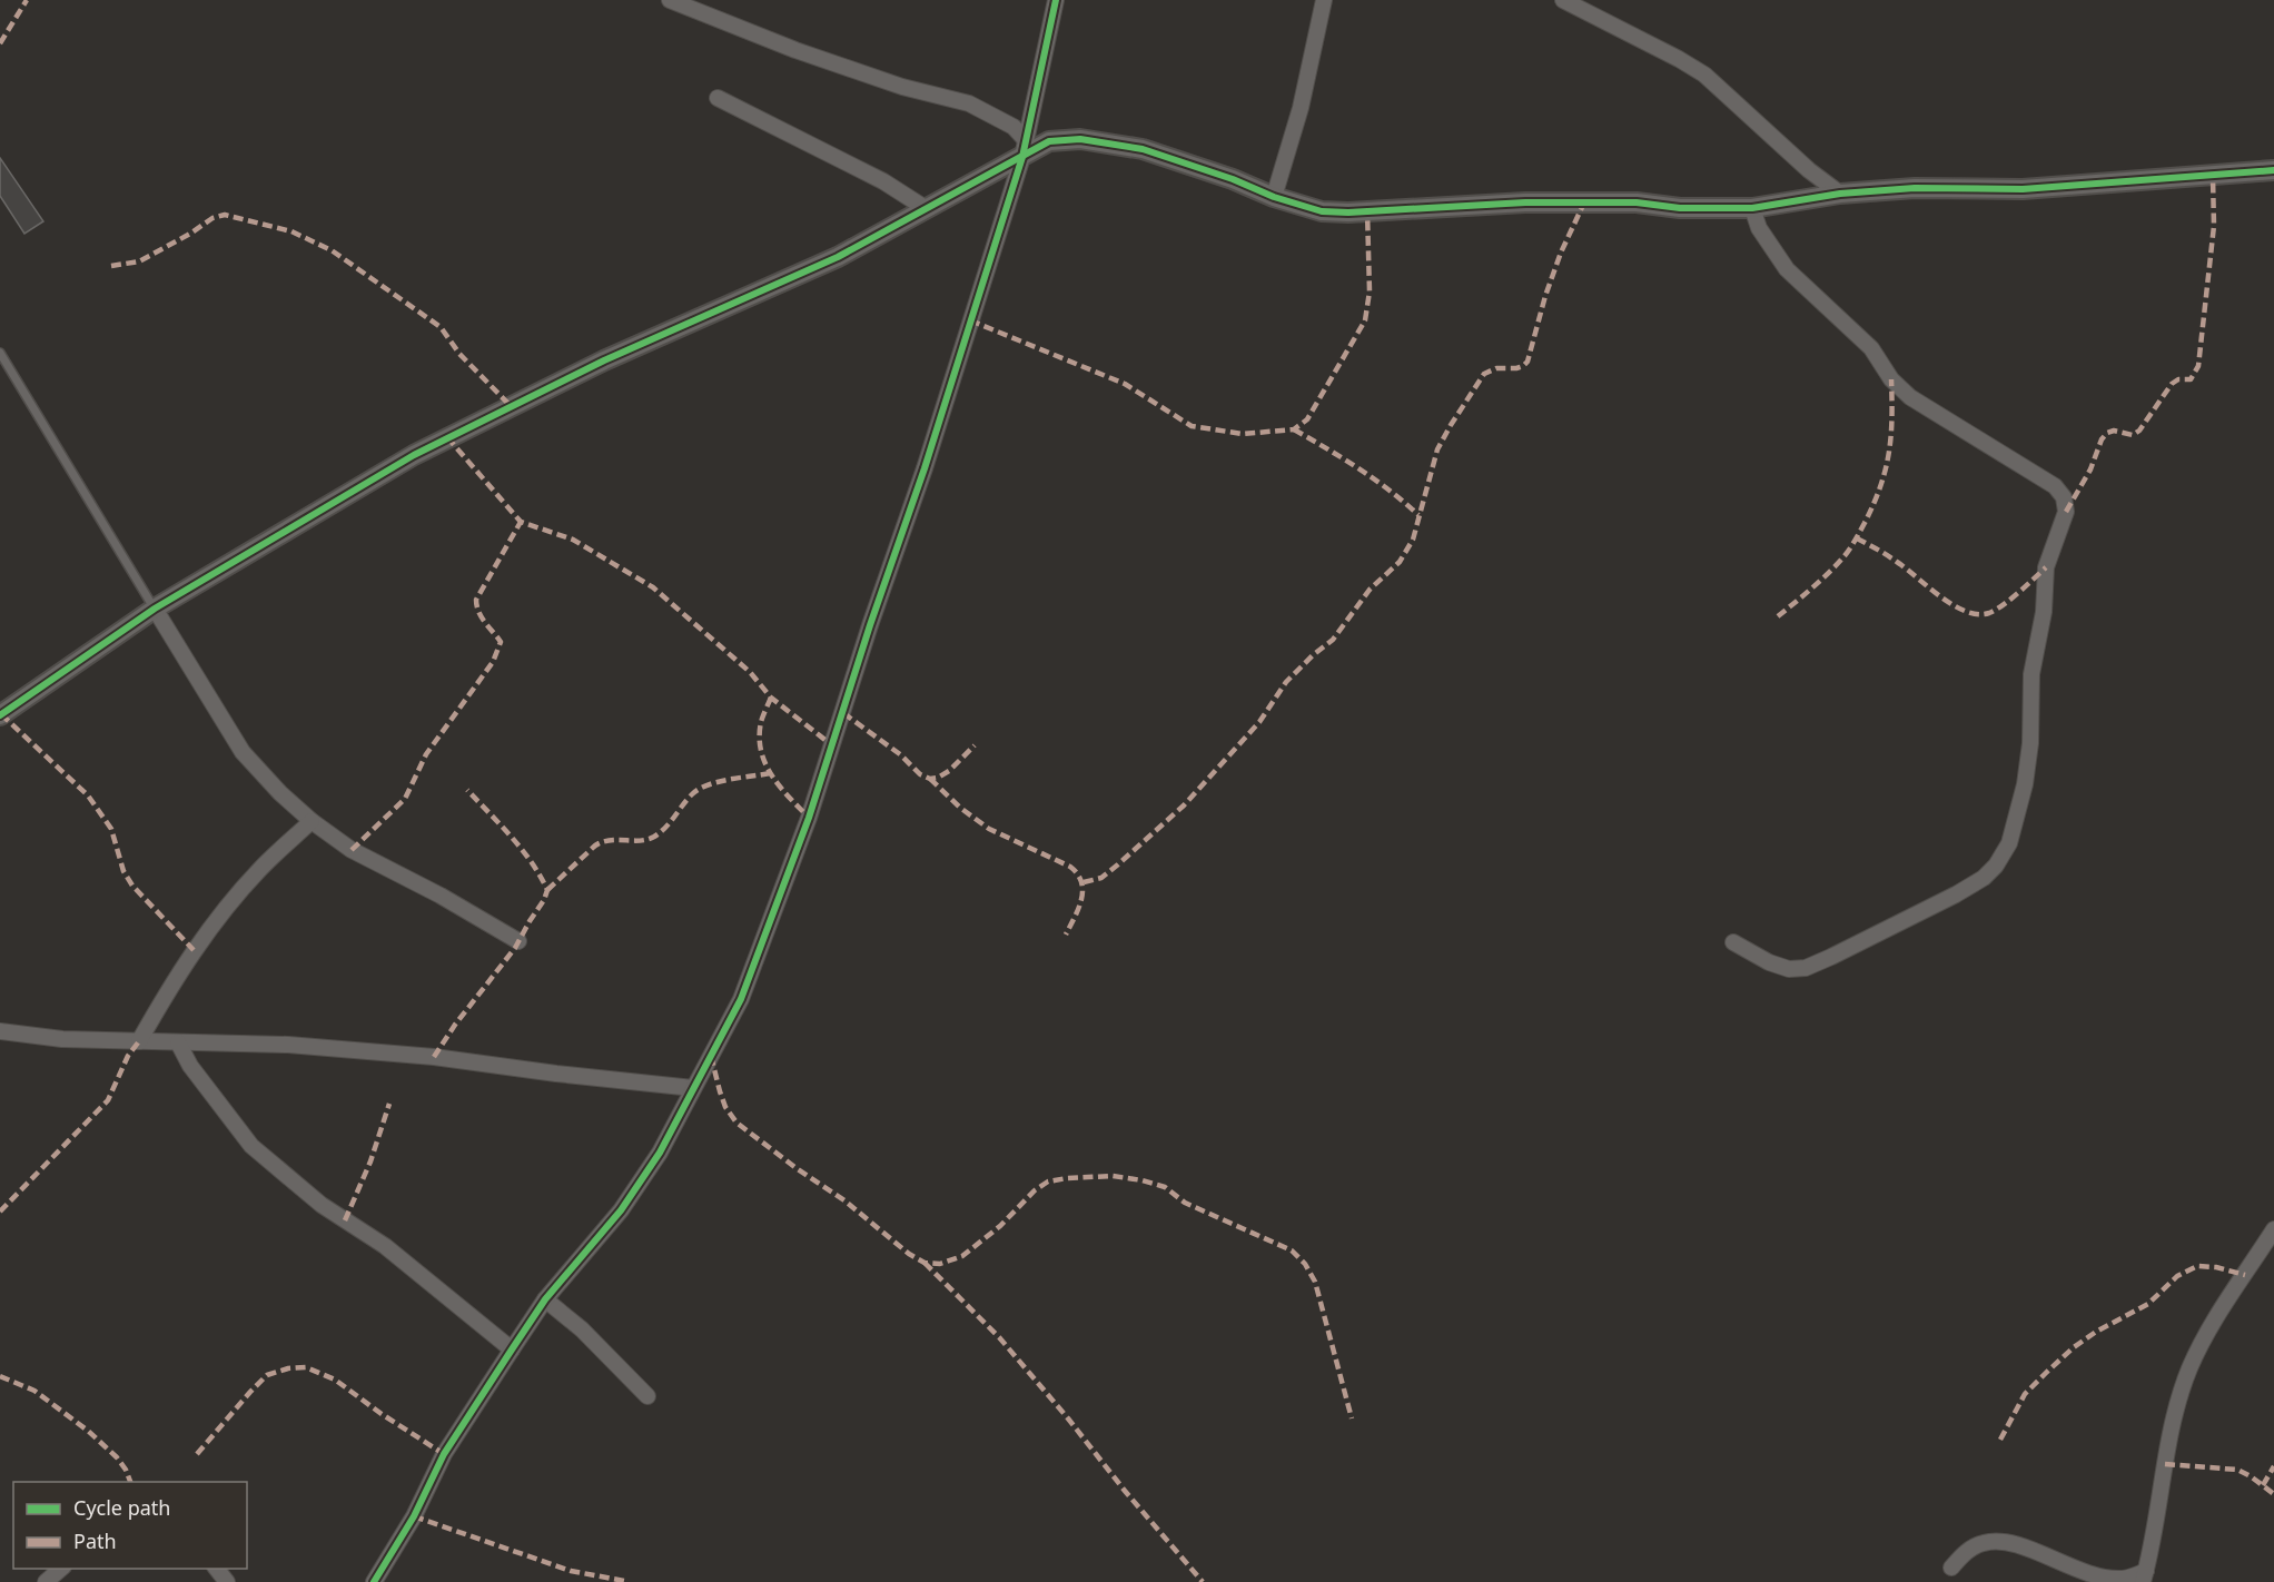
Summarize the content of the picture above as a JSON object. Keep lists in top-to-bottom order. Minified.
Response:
{"legend":["Cycle path","Path"]}
